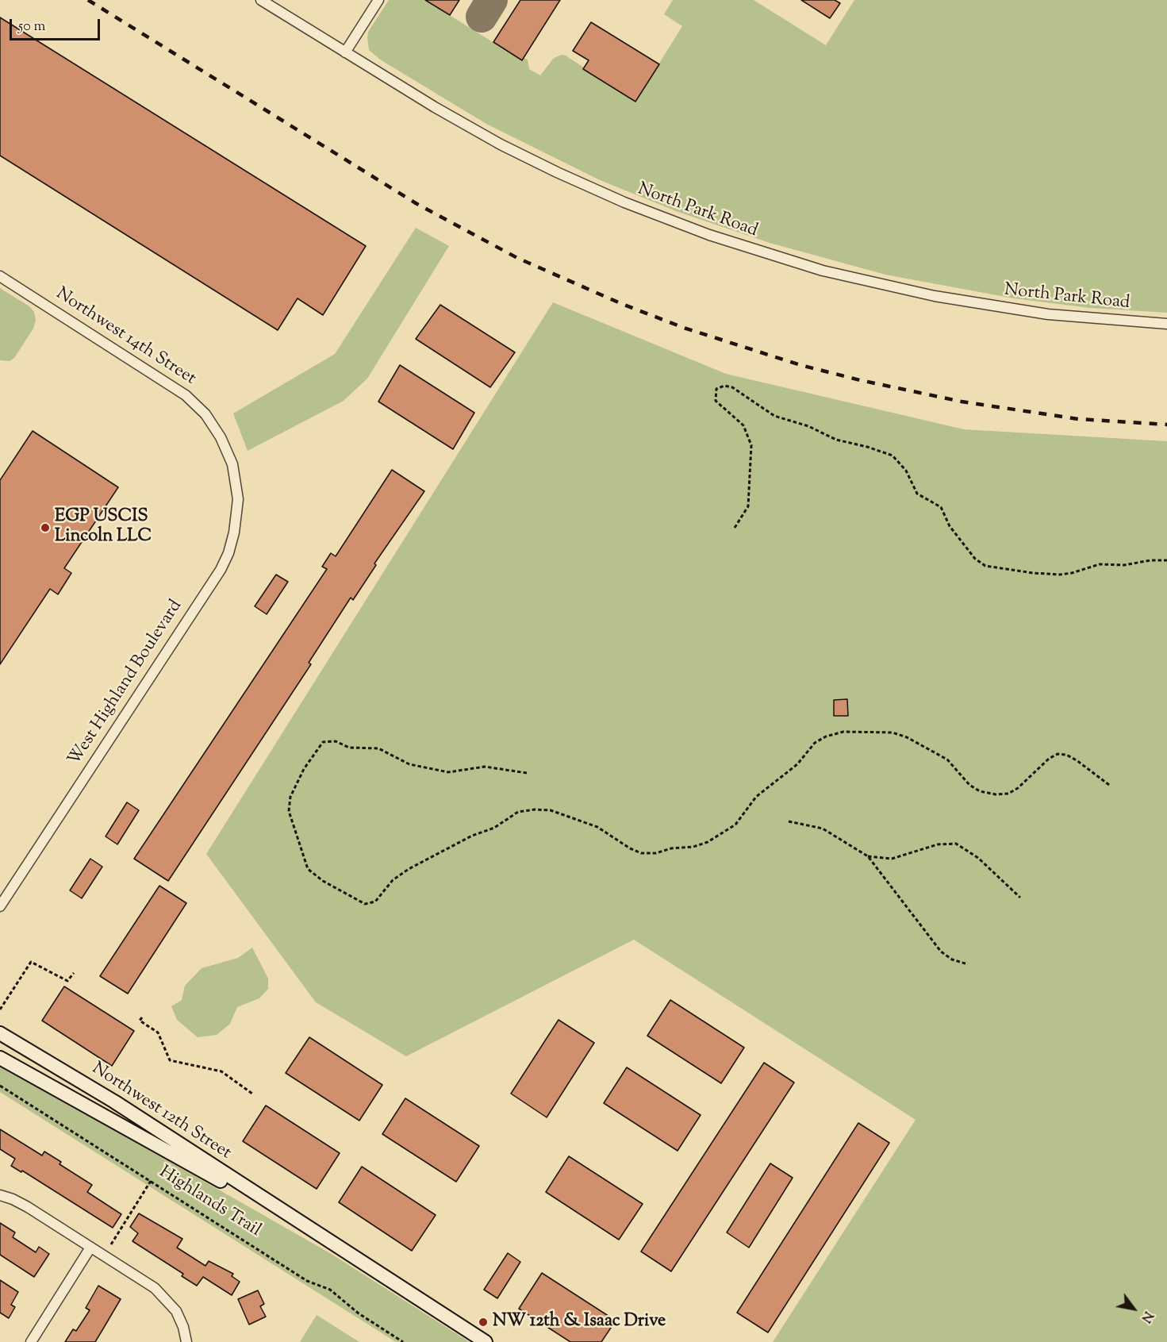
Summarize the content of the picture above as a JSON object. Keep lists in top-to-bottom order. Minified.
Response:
{"streets":{"main road":["Northwest 12th Street"],"street":["North Park Road","Northwest 14th Street","West Highland Boulevard"],"path":["Highlands Trail"]},"crossings":[["Northwest 14th Street","West Highland Boulevard"]],"places":["EGP USCIS Lincoln LLC","NW 12th & Isaac Drive"],"scale_bar":"50 m","north":"bottom right"}
